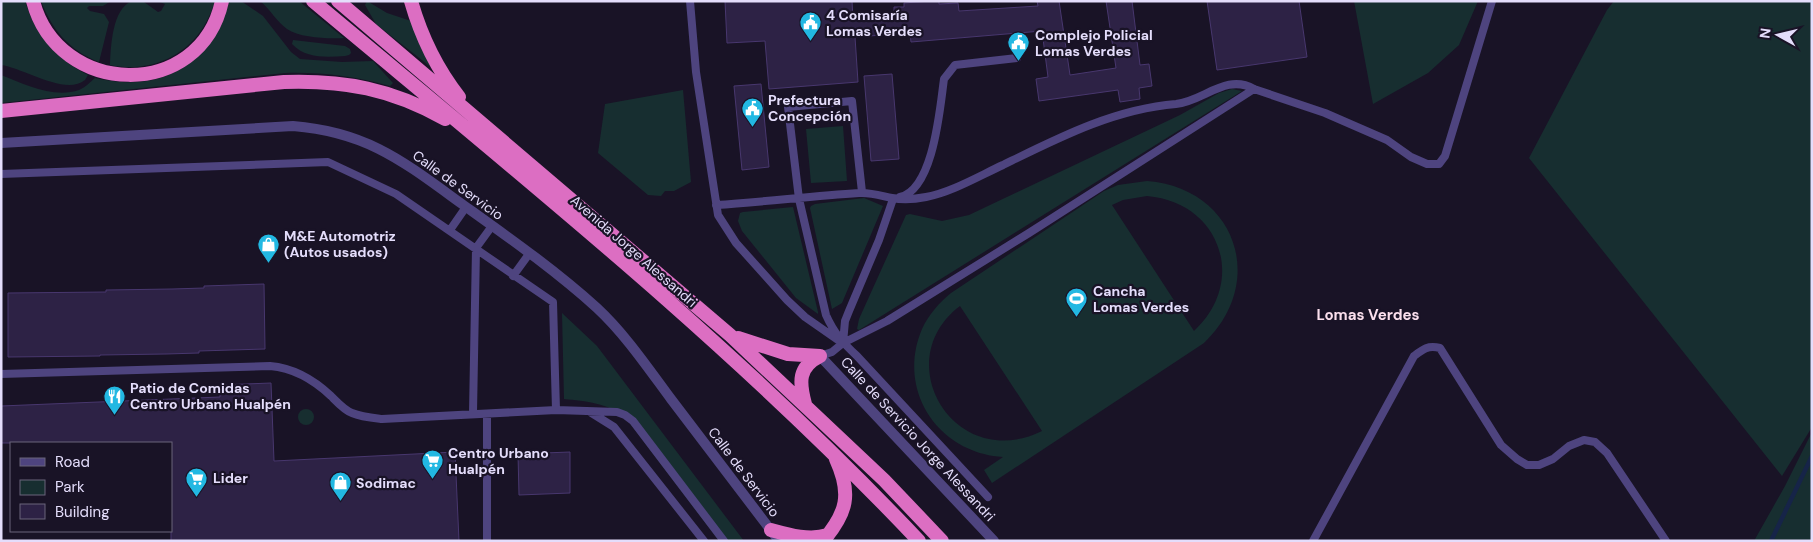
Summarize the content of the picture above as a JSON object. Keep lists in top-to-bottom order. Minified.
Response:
{"streets":{"highway":["Avenida Jorge Alessandri"],"street":["Calle de Servicio","Calle de Servicio Jorge Alessandri"]},"districts":["Lomas Verdes"],"places":{"public building":["4 Comisaría Lomas Verdes","Complejo Policial Lomas Verdes","Prefectura Concepción"],"shop":["M&E Automotriz (Autos usados)","Sodimac"],"sports":["Cancha Lomas Verdes"],"restaurant":["Patio de Comidas Centro Urbano Hualpén"],"supermarket":["Centro Urbano Hualpén","Lider"]},"legend":["Road","Park","Building"],"north":"left"}
